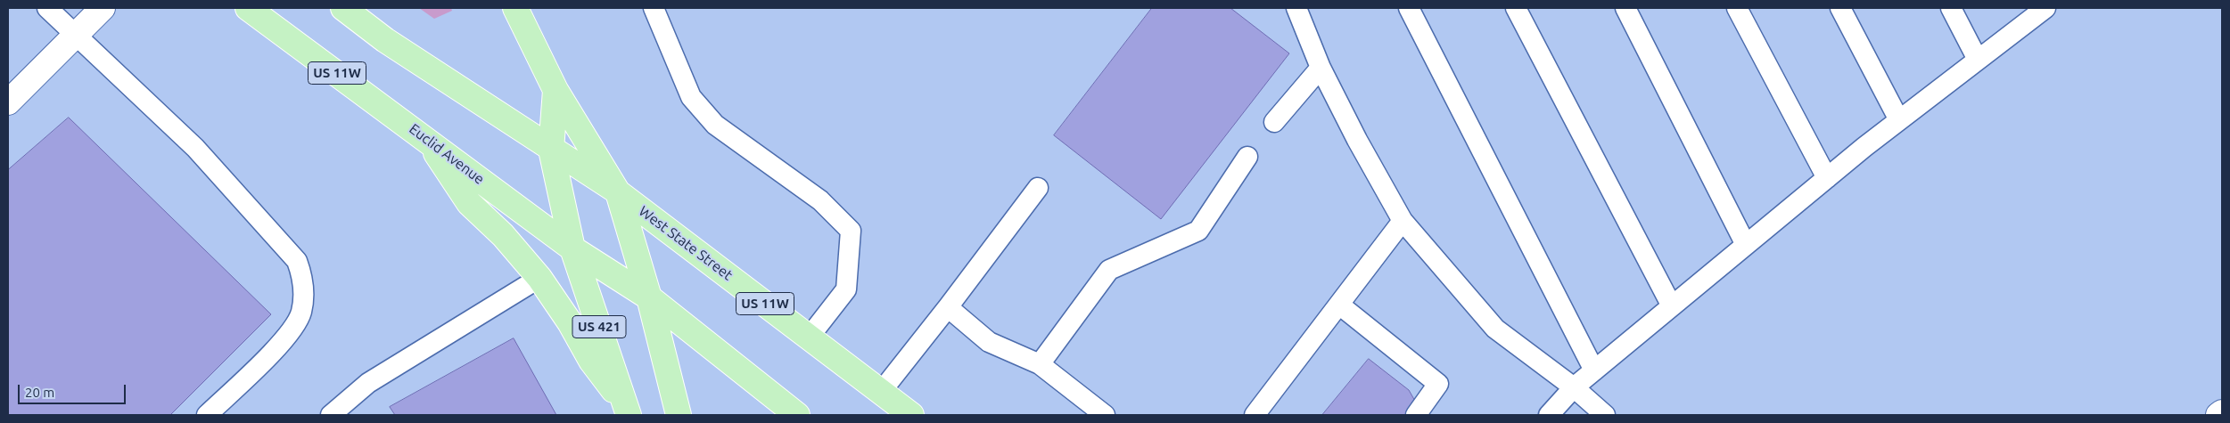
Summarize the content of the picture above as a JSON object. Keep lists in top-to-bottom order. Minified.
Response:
{"streets":{"main road":["US 11W","Euclid Avenue","West State Street","US 421"]},"crossings":[["US 11W","Euclid Avenue"],["US 11W","West State Street"],["Euclid Avenue","US 421"]],"scale_bar":"20 m"}
